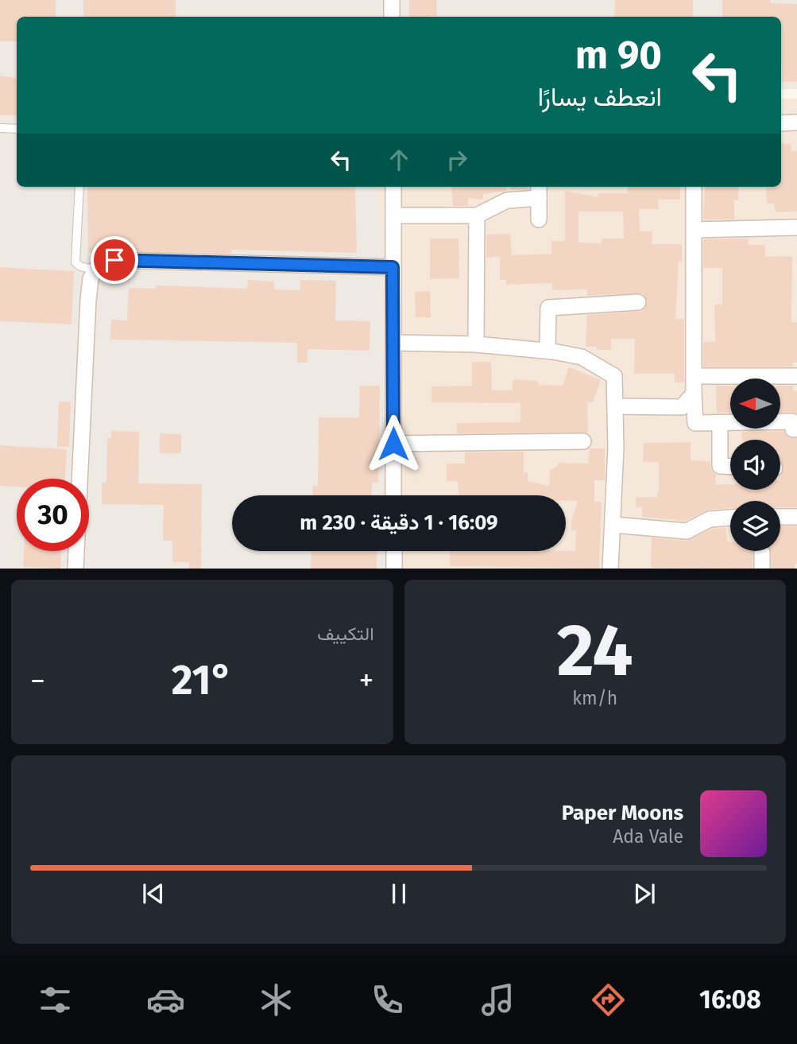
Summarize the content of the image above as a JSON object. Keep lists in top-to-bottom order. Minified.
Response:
{"north":"left","page":{"turn":["90 m","انعطف يسارًا"],"limit":"30","trip":"16:09 · 1 دقيقة · 230 m","tile":[["24","km/h"],"التكييف"],"heat":["−","21°","+"],"song":["Paper Moons","Ada Vale"],"tabs":"16:08"}}
